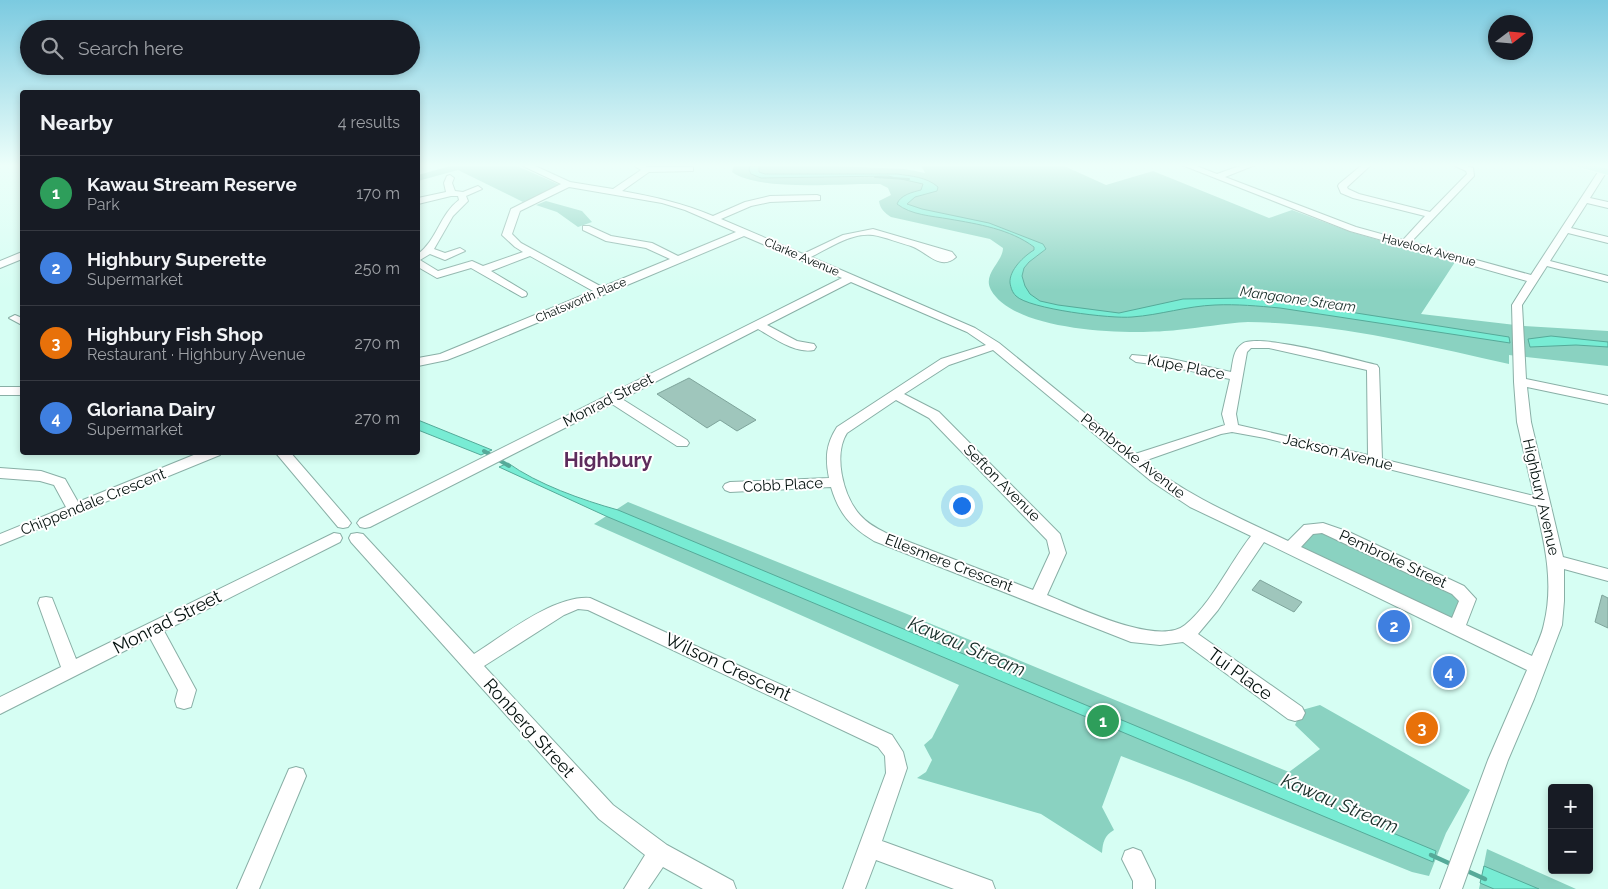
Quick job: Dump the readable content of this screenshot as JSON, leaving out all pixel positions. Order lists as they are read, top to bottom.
{
  "streets": {
    "street": [
      "Havelock Avenue",
      "Clarke Avenue",
      "Chatsworth Place",
      "Kupe Place",
      "Monrad Street",
      "Jackson Avenue",
      "Pembroke Avenue",
      "Sefton Avenue",
      "Cobb Place",
      "Highbury Avenue",
      "Chippendale Crescent",
      "Pembroke Street",
      "Ellesmere Crescent",
      "Wilson Crescent",
      "Tui Place",
      "Ronberg Street"
    ]
  },
  "crossings": [
    ["Havelock Avenue", "Highbury Avenue"],
    ["Clarke Avenue", "Chatsworth Place"],
    ["Clarke Avenue", "Monrad Street"],
    ["Clarke Avenue", "Pembroke Avenue"],
    ["Monrad Street", "Pembroke Avenue"],
    ["Monrad Street", "Ronberg Street"],
    ["Jackson Avenue", "Pembroke Avenue"],
    ["Jackson Avenue", "Highbury Avenue"],
    ["Pembroke Avenue", "Highbury Avenue"],
    ["Pembroke Avenue", "Pembroke Street"],
    ["Pembroke Avenue", "Ellesmere Crescent"],
    ["Sefton Avenue", "Ellesmere Crescent"],
    ["Cobb Place", "Ellesmere Crescent"],
    ["Ellesmere Crescent", "Tui Place"],
    ["Wilson Crescent", "Ronberg Street"]
  ],
  "districts": ["Highbury"],
  "water": ["Mangaone Stream", "Kawau Stream"],
  "north": "right",
  "page": {
    "search": "Search here",
    "heading": ["Nearby", "4 results"],
    "list": [
      {
        "mark": "1",
        "name": "Kawau Stream Reserve",
        "note": "Park",
        "value": "170 m"
      },
      {
        "mark": "2",
        "name": "Highbury Superette",
        "note": "Supermarket",
        "value": "250 m"
      },
      {
        "mark": "3",
        "name": "Highbury Fish Shop",
        "note": "Restaurant · Highbury Avenue",
        "value": "270 m"
      },
      {
        "mark": "4",
        "name": "Gloriana Dairy",
        "note": "Supermarket",
        "value": "270 m"
      }
    ],
    "pins": [
      "2",
      "4",
      "1",
      "3"
    ],
    "map_buttons": ["+", "−"]
  }
}
